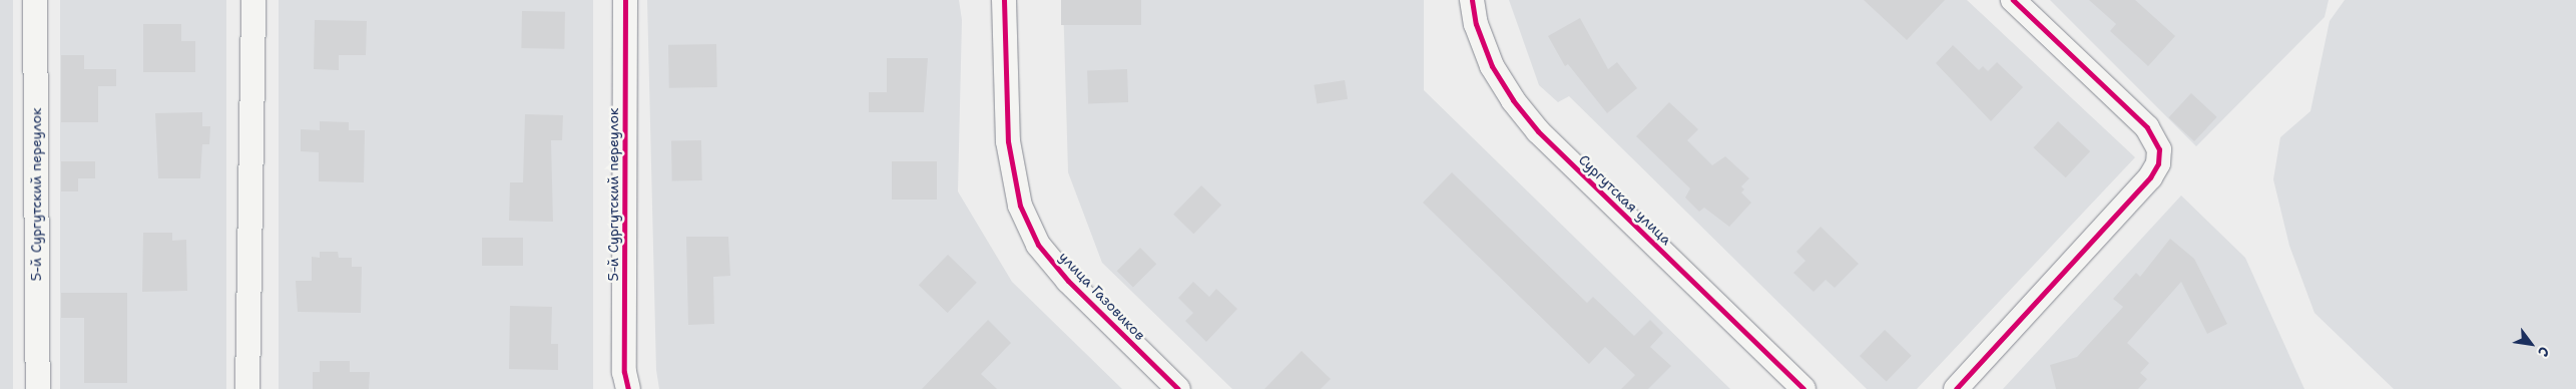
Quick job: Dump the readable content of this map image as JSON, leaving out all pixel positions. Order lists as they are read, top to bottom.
{
  "streets": {
    "street": ["5-й Сургутский переулок", "Сургутская улица", "улица Газовиков"]
  },
  "north": "bottom right"
}
